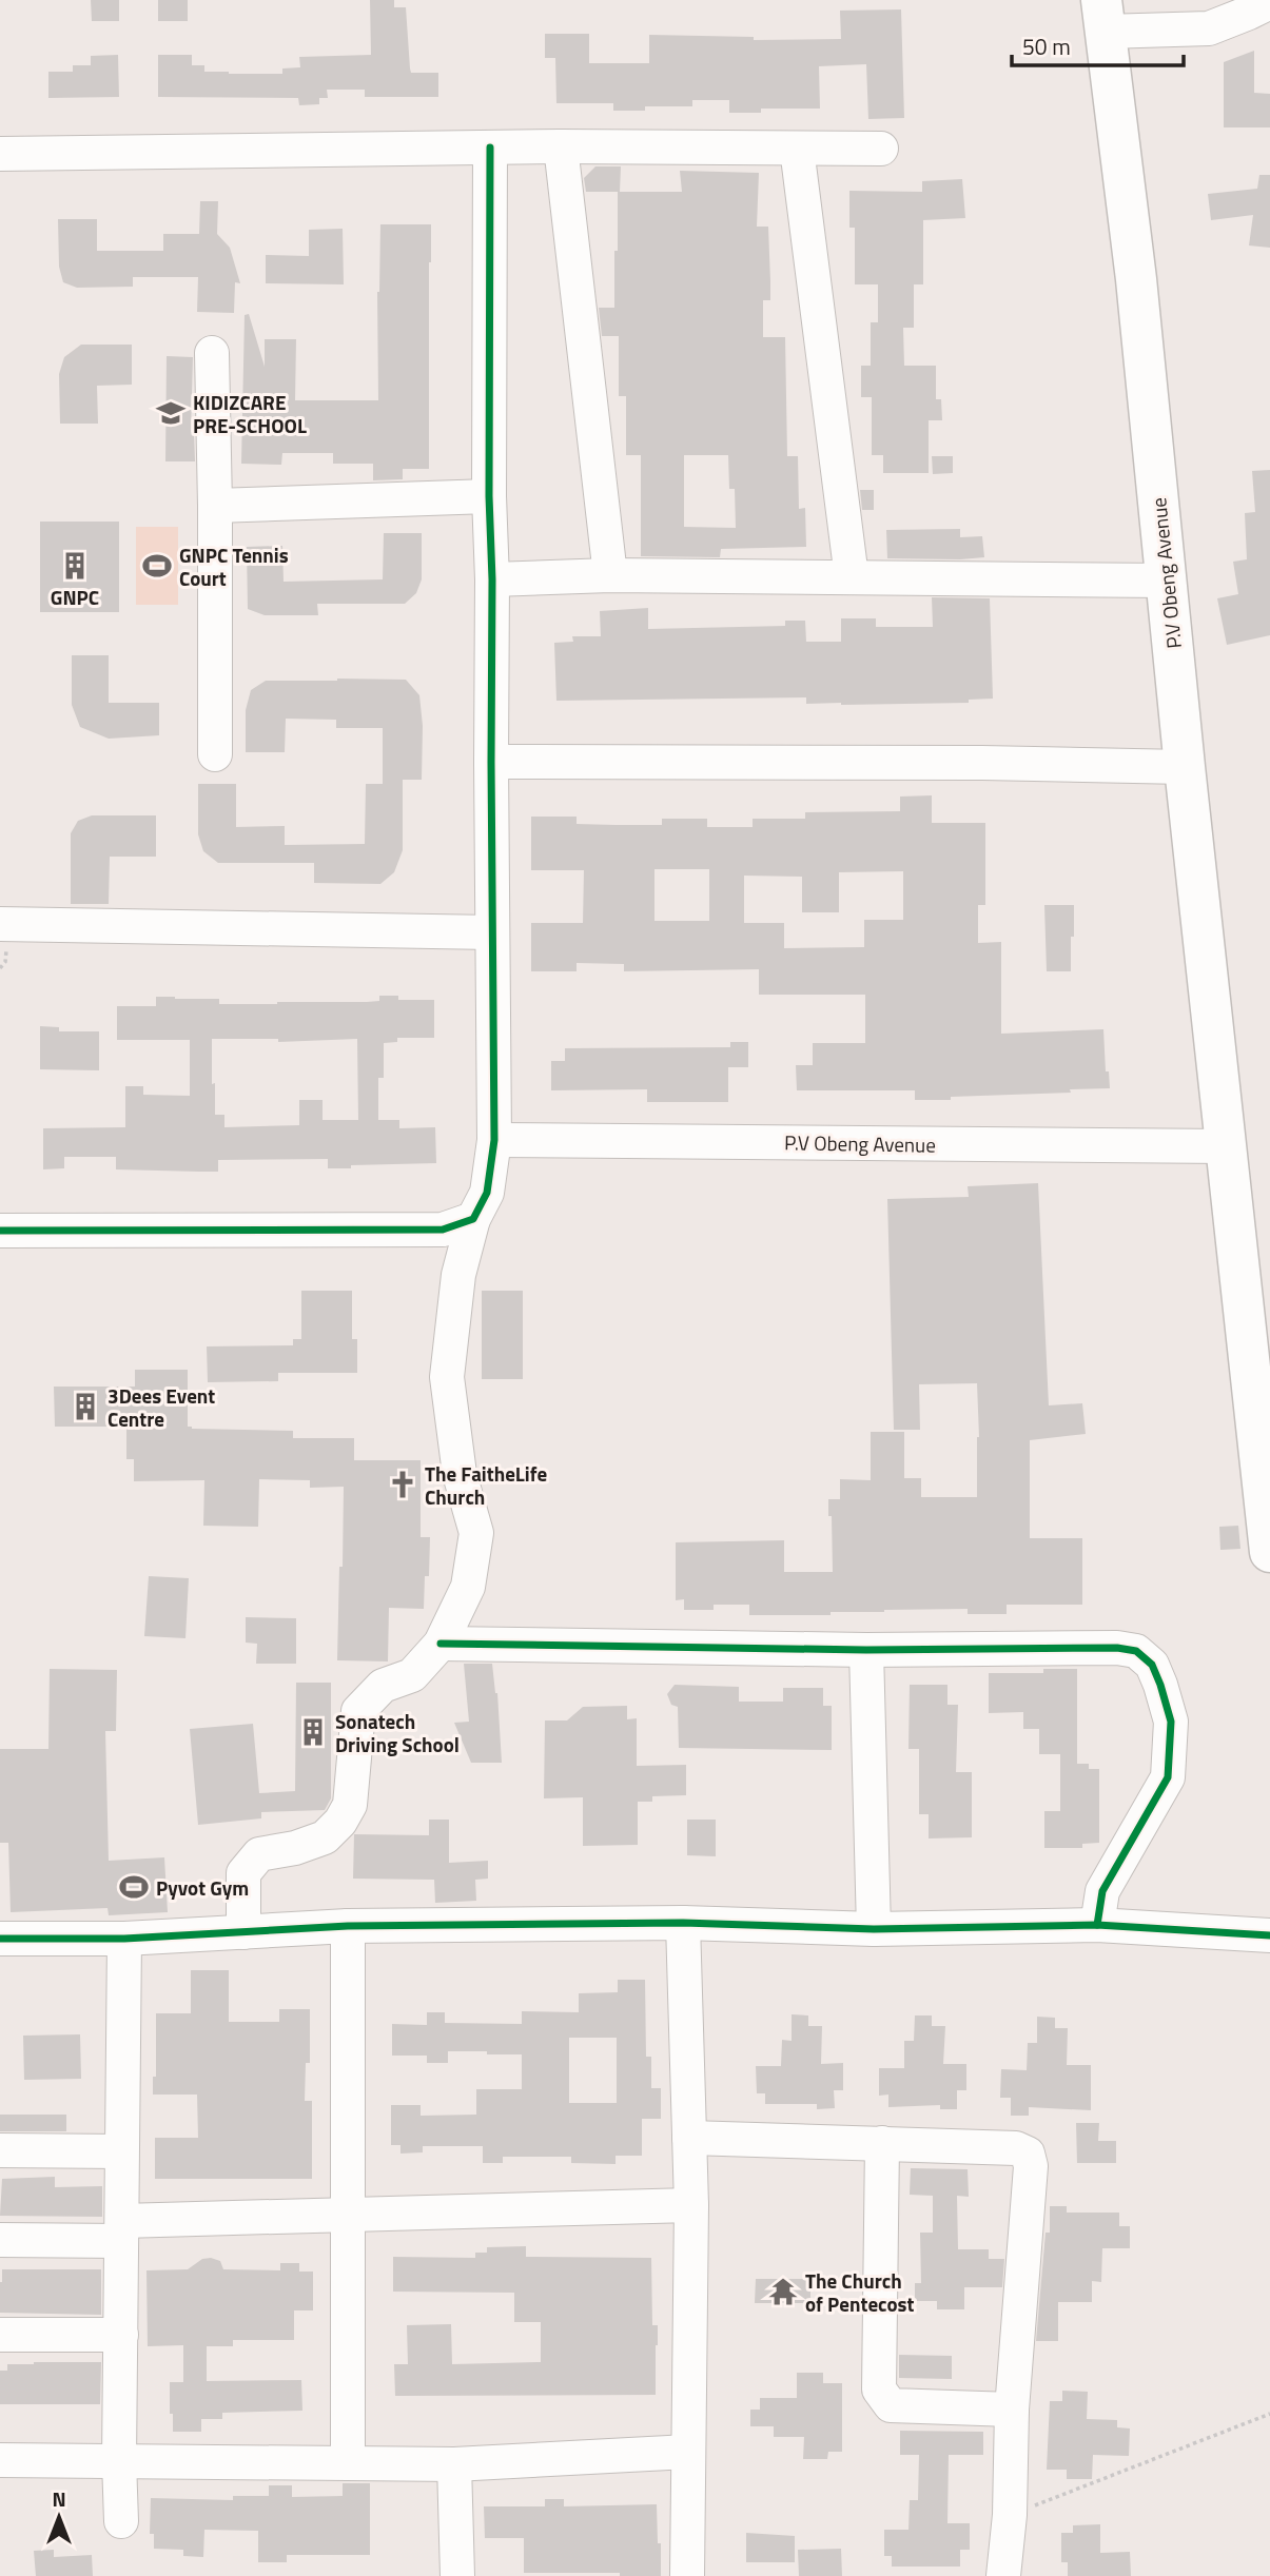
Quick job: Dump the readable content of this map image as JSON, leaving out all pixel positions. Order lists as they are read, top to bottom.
{
  "streets": {
    "main road": ["P.V Obeng Avenue"]
  },
  "places": {
    "school or university": ["KIDIZCARE PRE-SCHOOL"],
    "building": ["GNPC", "3Dees Event Centre", "Sonatech Driving School"],
    "sports": ["GNPC Tennis Court", "Pyvot Gym"],
    "church": ["The FaitheLife Church"],
    "temple": ["The Church of Pentecost"]
  },
  "scale_bar": "50 m",
  "north": "top"
}
